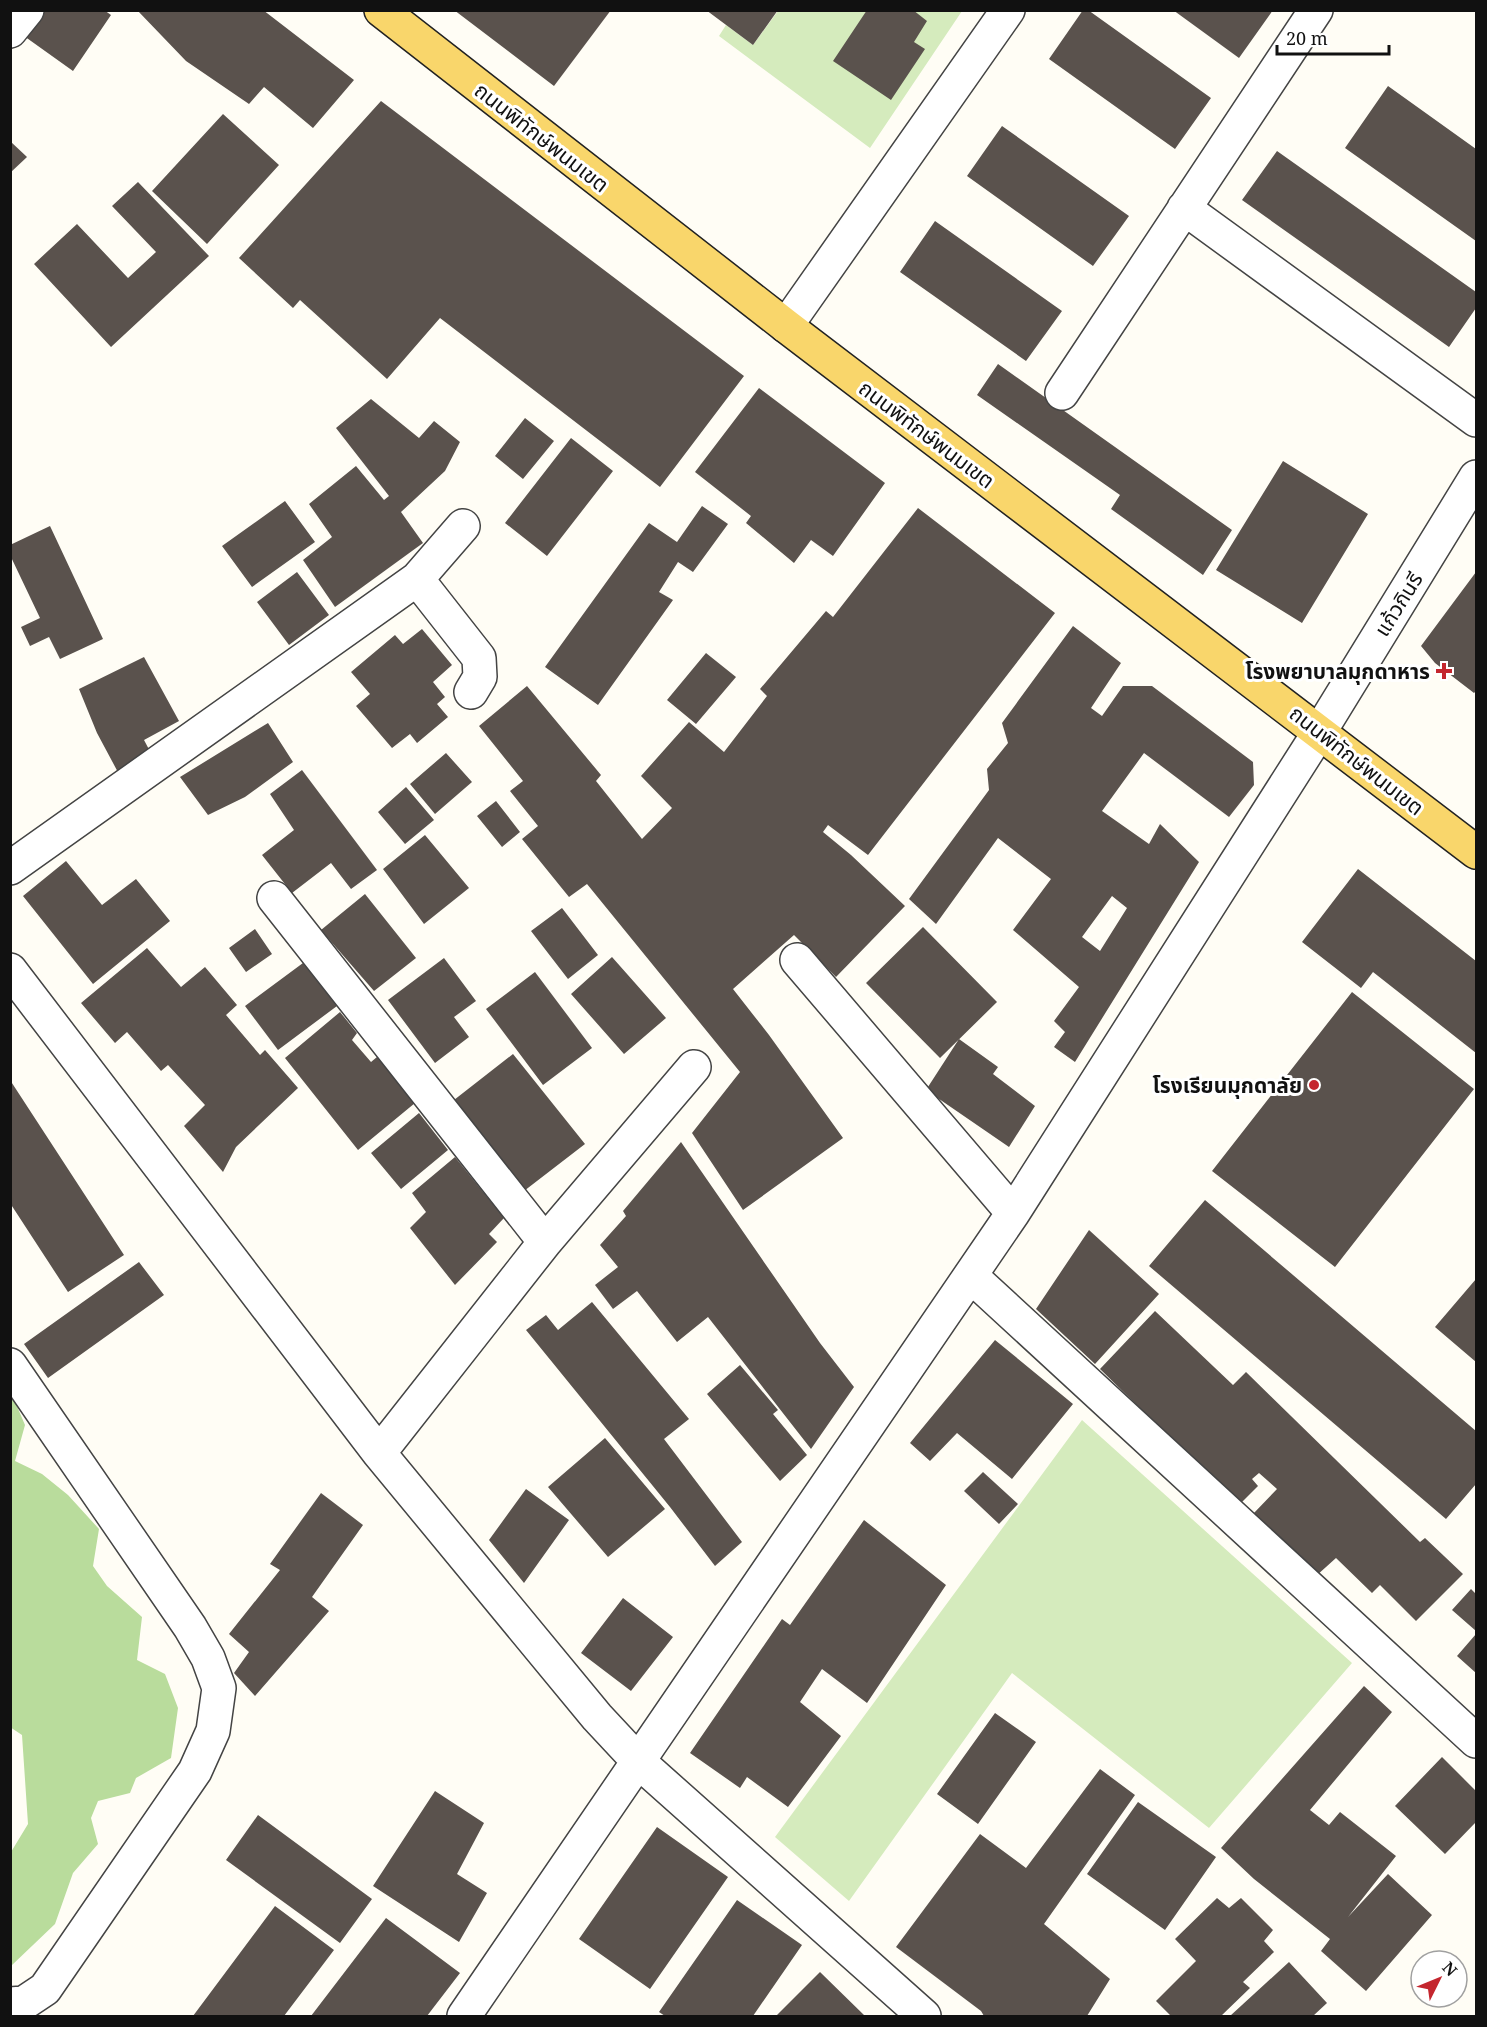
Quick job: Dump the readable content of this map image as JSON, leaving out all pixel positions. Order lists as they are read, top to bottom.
{
  "streets": {
    "main road": ["ถนนพิทักษ์พนมเขต"],
    "street": ["แก้วกินรี"]
  },
  "crossings": [
    ["ถนนพิทักษ์พนมเขต", "แก้วกินรี"]
  ],
  "places": {
    "health": ["โรงพยาบาลมุกดาหาร"],
    "other": ["โรงเรียนมุกดาลัย"]
  },
  "scale_bar": "20 m",
  "north": "top right"
}
